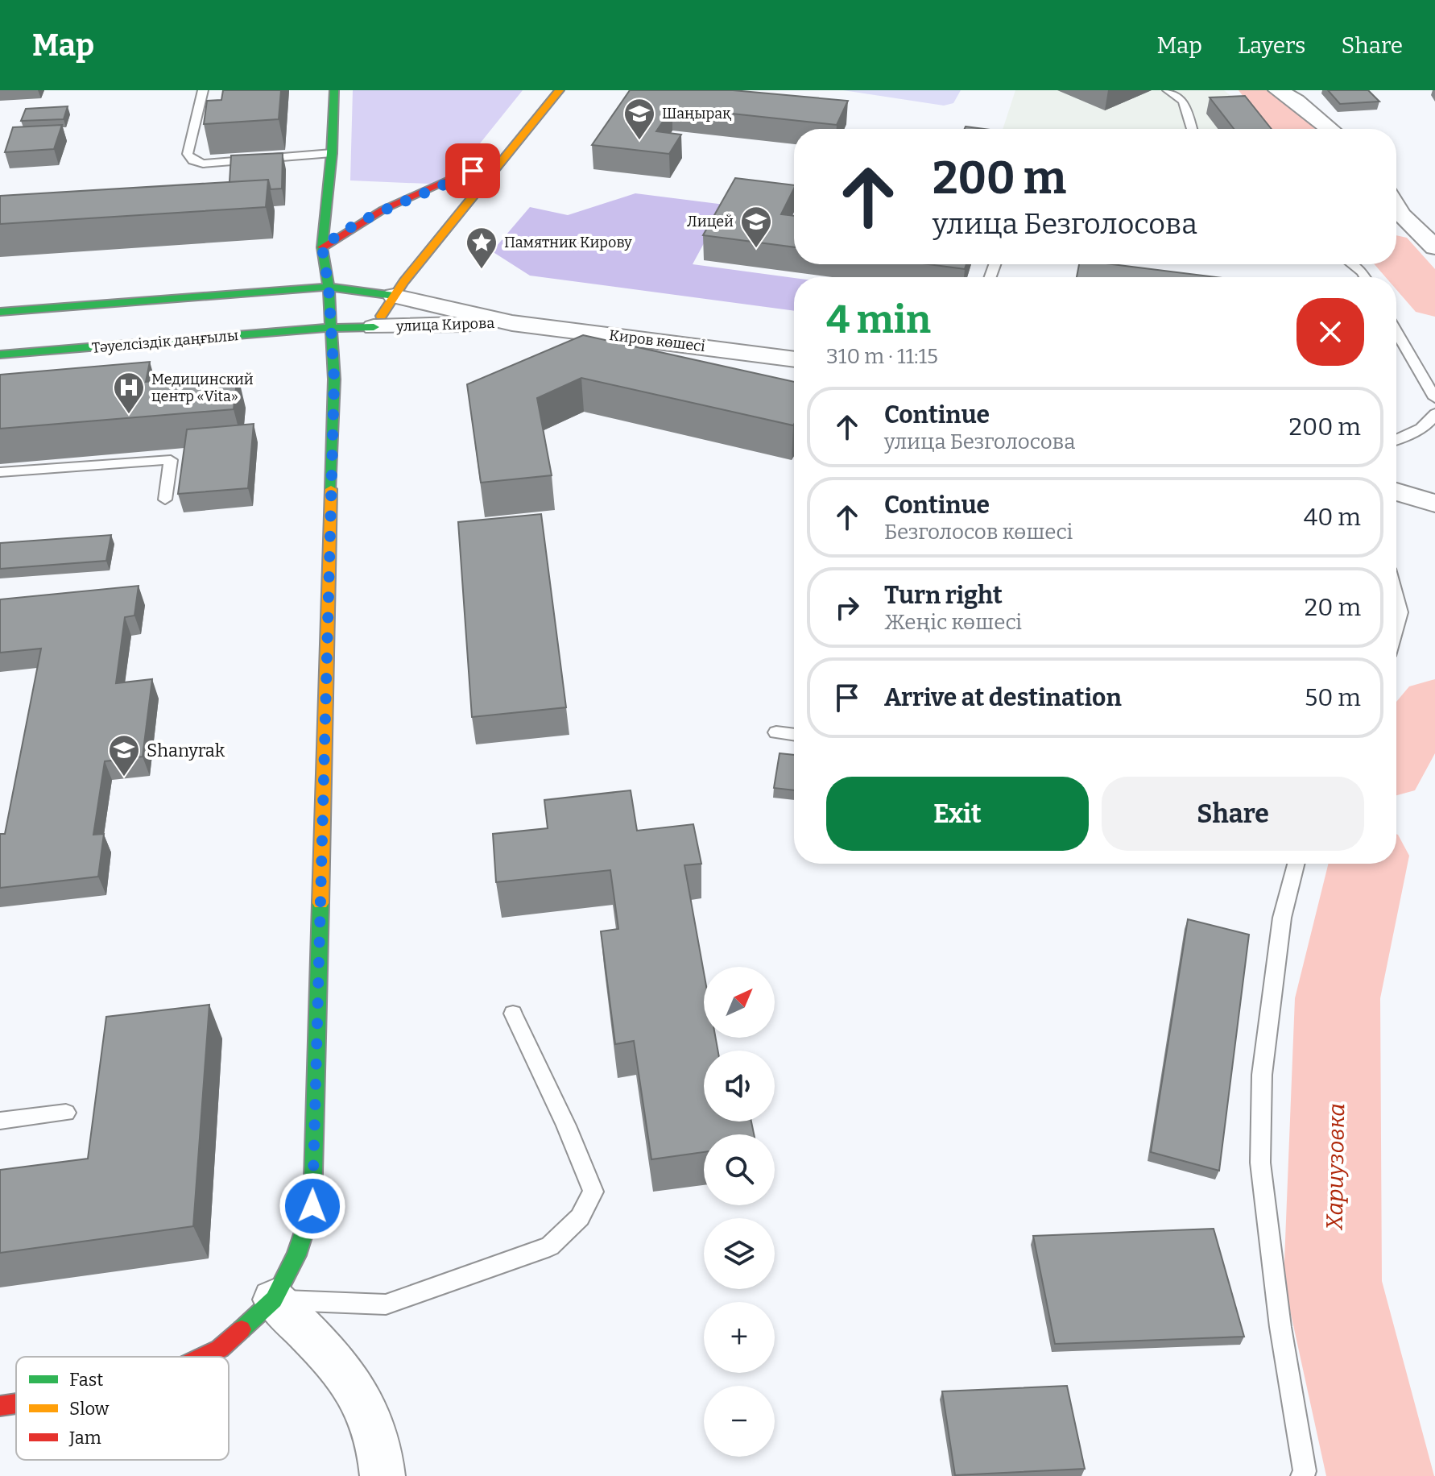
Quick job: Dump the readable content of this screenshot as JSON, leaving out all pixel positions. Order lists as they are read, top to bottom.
{
  "streets": {
    "street": ["улица Кирова", "Киров көшесі", "Тәуелсіздік даңғылы"]
  },
  "crossings": [
    ["улица Кирова", "Киров көшесі"],
    ["улица Кирова", "Тәуелсіздік даңғылы"]
  ],
  "water": ["Хариузовка"],
  "places": {
    "school or university": ["Шаңырақ", "Лицей", "Shanyrak"],
    "place": ["Памятник Кирову"],
    "hospital": ["Медицинский центр «Vita»"]
  },
  "legend": ["Fast", "Slow", "Jam"],
  "north": "top right",
  "page": {
    "header": "Map",
    "nav": ["Map", "Layers", "Share"],
    "turn": ["200 m", "улица Безголосова"],
    "heading": ["4 min", "310 m · 11:15"],
    "list": [
      {
        "name": "Continue",
        "note": "улица Безголосова",
        "value": "200 m"
      },
      {
        "name": "Continue",
        "note": "Безголосов көшесі",
        "value": "40 m"
      },
      {
        "name": "Turn right",
        "note": "Жеңіс көшесі",
        "value": "20 m"
      },
      {
        "name": "Arrive at destination",
        "value": "50 m"
      }
    ],
    "buttons": ["Exit", "Share"],
    "map_buttons": ["+", "−"]
  }
}
